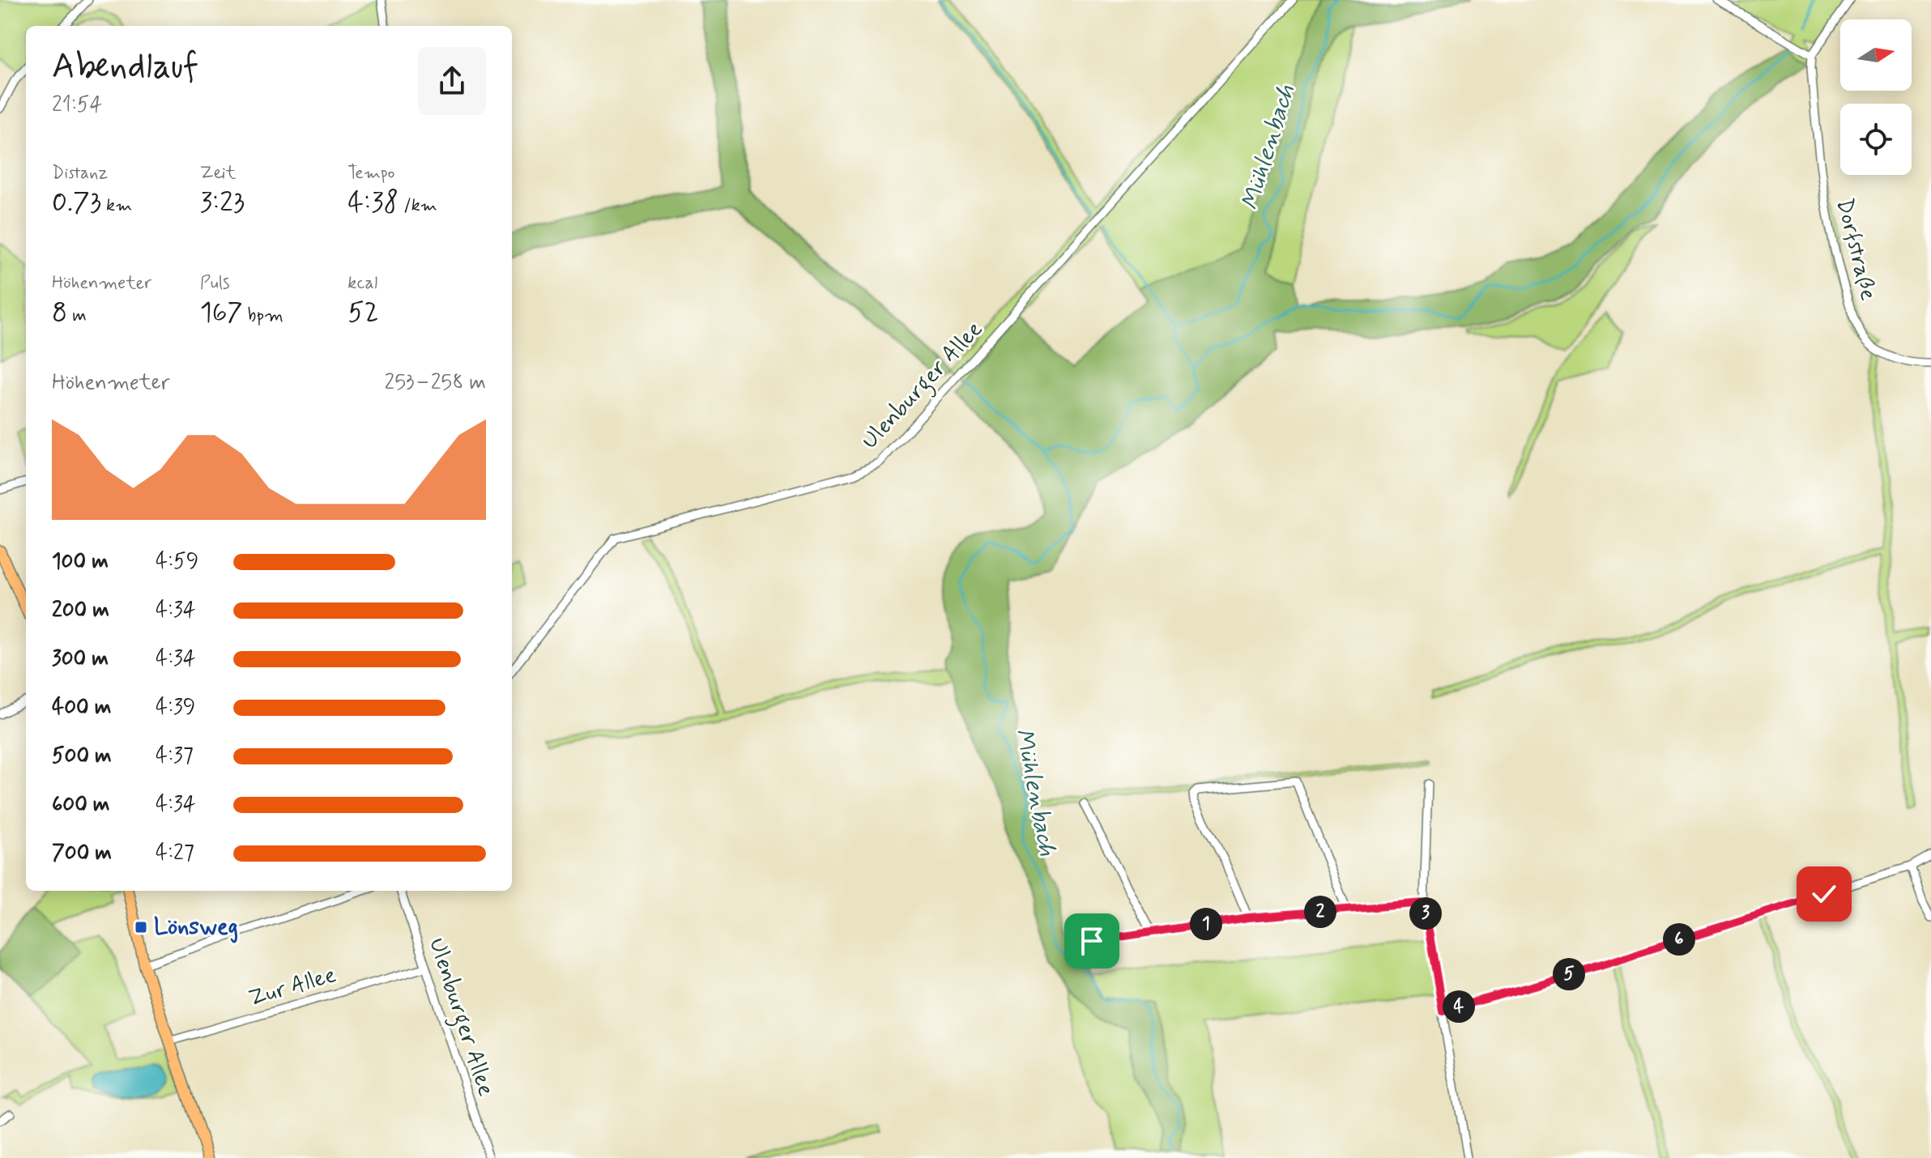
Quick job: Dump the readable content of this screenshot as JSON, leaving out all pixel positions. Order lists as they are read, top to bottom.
{
  "streets": {
    "street": ["Dorfstraße", "Ulenburger Allee", "Zur Allee"]
  },
  "crossings": [
    ["Ulenburger Allee", "Zur Allee"]
  ],
  "water": ["Mühlenbach"],
  "places": {
    "transit": ["Lönsweg"]
  },
  "north": "right",
  "page": {
    "heading": ["Abendlauf", "21:54"],
    "stats": [
      ["Distanz", "0.73 km"],
      ["Zeit", "3:23"],
      ["Tempo", "4:38 /km"],
      ["Höhenmeter", "8 m"],
      ["Puls", "167 bpm"],
      ["kcal", "52"]
    ],
    "chart": ["Höhenmeter", "253–258 m"],
    "list": [
      {
        "name": "100 m",
        "note": "4:59"
      },
      {
        "name": "200 m",
        "note": "4:34"
      },
      {
        "name": "300 m",
        "note": "4:34"
      },
      {
        "name": "400 m",
        "note": "4:39"
      },
      {
        "name": "500 m",
        "note": "4:37"
      },
      {
        "name": "600 m",
        "note": "4:34"
      },
      {
        "name": "700 m",
        "note": "4:27"
      }
    ],
    "pins": [
      "2",
      "3",
      "1",
      "6",
      "5",
      "4"
    ]
  }
}
